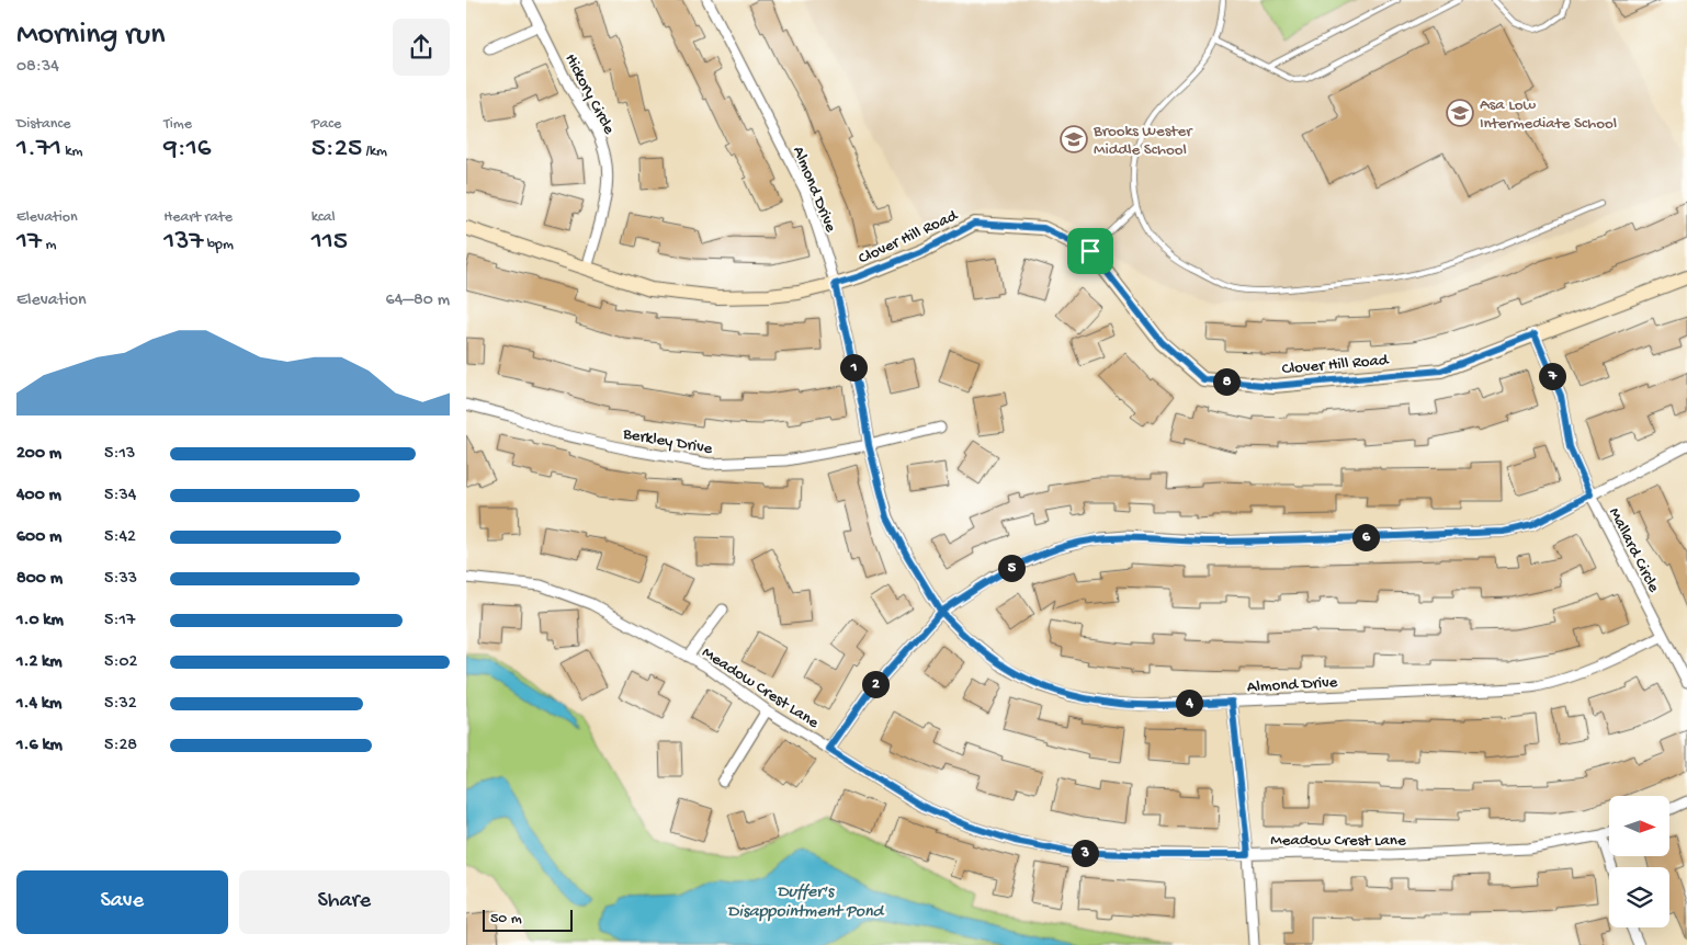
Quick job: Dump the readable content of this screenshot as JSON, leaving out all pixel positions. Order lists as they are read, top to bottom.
{
  "streets": {
    "street": [
      "Hickory Circle",
      "Almond Drive",
      "Clover Hill Road",
      "Berkley Drive",
      "Mallard Circle",
      "Meadow Crest Lane"
    ]
  },
  "crossings": [
    ["Hickory Circle", "Clover Hill Road"],
    ["Almond Drive", "Clover Hill Road"],
    ["Almond Drive", "Berkley Drive"],
    ["Almond Drive", "Mallard Circle"],
    ["Clover Hill Road", "Mallard Circle"]
  ],
  "water": ["Duffer's Disappointment Pond"],
  "places": {
    "school or university": ["Asa Low Intermediate School", "Brooks Wester Middle School"]
  },
  "scale_bar": "50 m",
  "north": "right",
  "page": {
    "heading": ["Morning run", "08:34"],
    "stats": [
      ["Distance", "1.71 km"],
      ["Time", "9:16"],
      ["Pace", "5:25 /km"],
      ["Elevation", "17 m"],
      ["Heart rate", "137 bpm"],
      ["kcal", "115"]
    ],
    "chart": ["Elevation", "64–80 m"],
    "pins": [
      "1",
      "7",
      "8",
      "6",
      "5",
      "2",
      "4",
      "3"
    ],
    "list": [
      {
        "name": "200 m",
        "note": "5:13"
      },
      {
        "name": "400 m",
        "note": "5:34"
      },
      {
        "name": "600 m",
        "note": "5:42"
      },
      {
        "name": "800 m",
        "note": "5:33"
      },
      {
        "name": "1.0 km",
        "note": "5:17"
      },
      {
        "name": "1.2 km",
        "note": "5:02"
      },
      {
        "name": "1.4 km",
        "note": "5:32"
      },
      {
        "name": "1.6 km",
        "note": "5:28"
      }
    ],
    "buttons": ["Save", "Share"],
    "scale": "50 m"
  }
}
